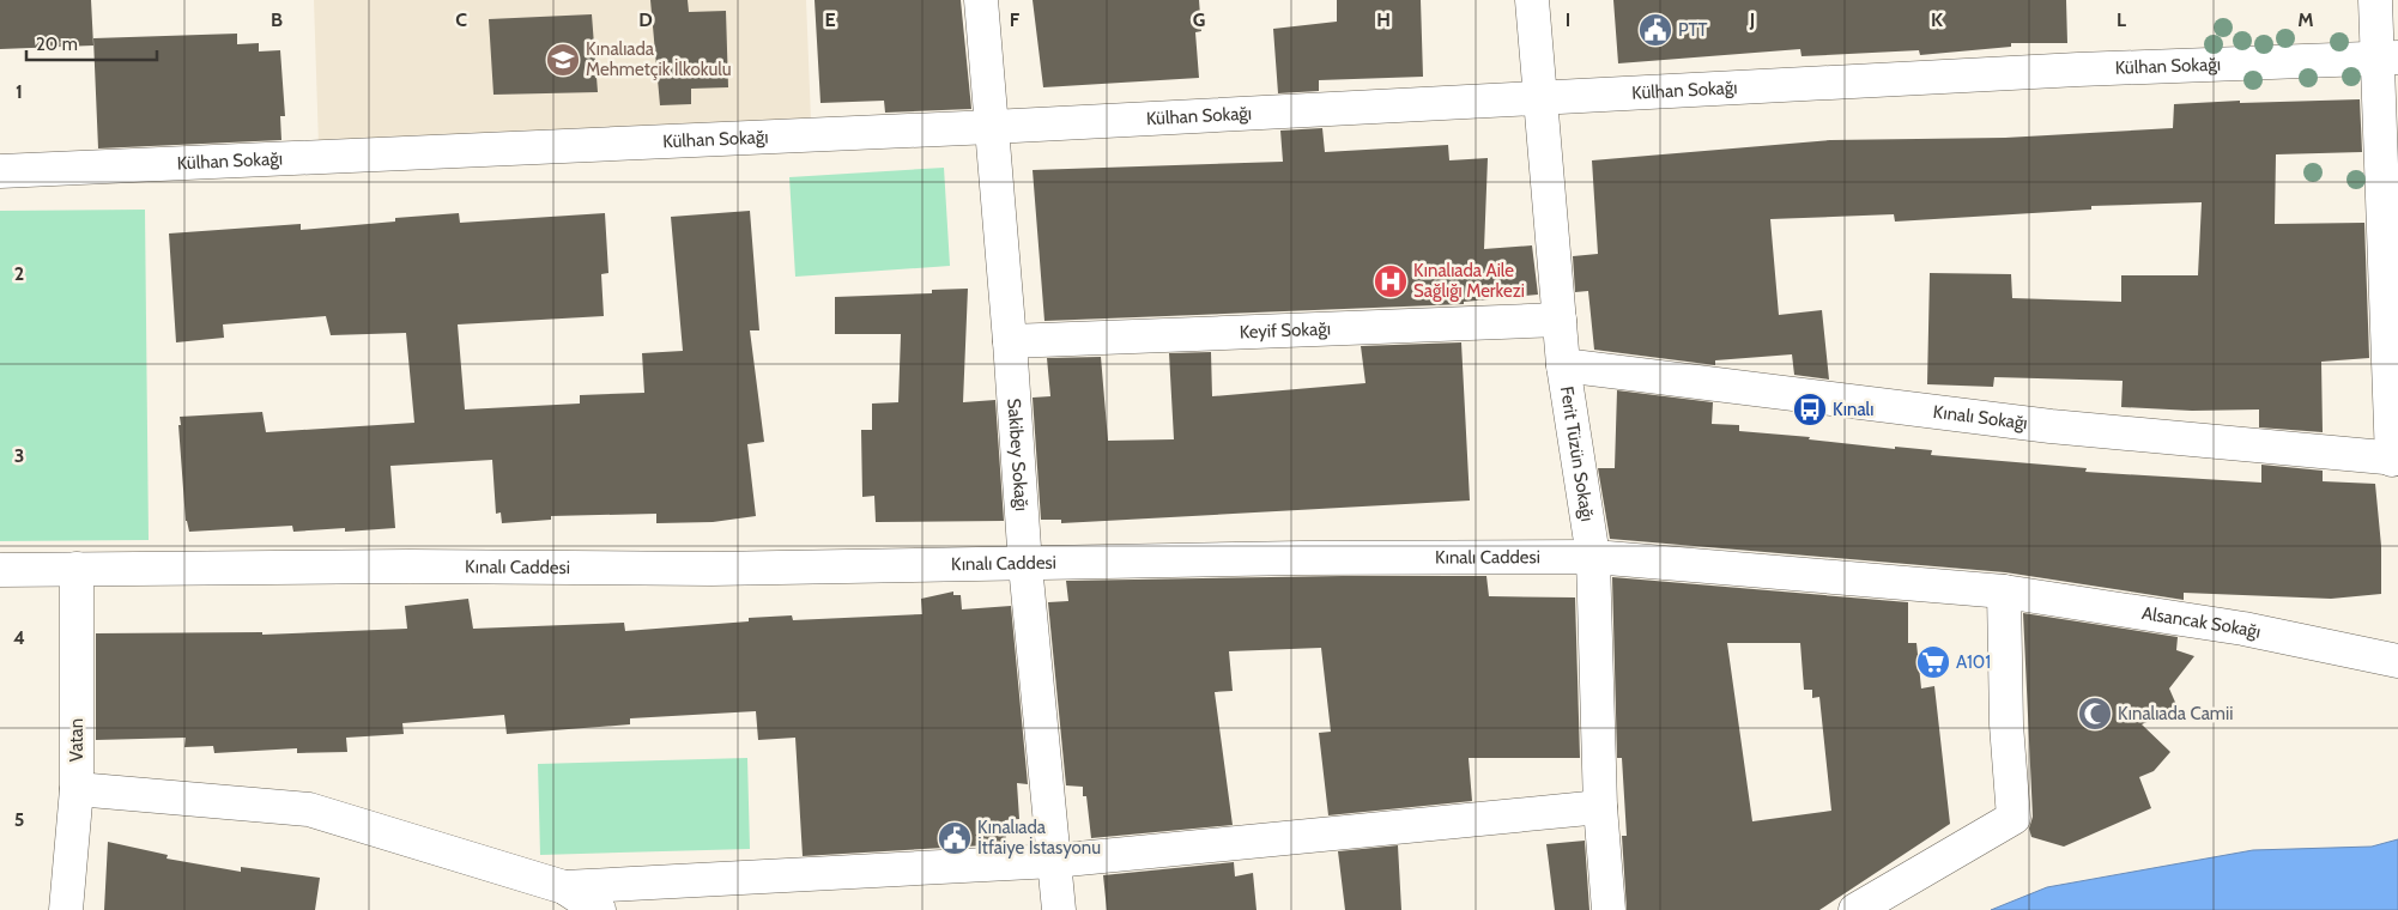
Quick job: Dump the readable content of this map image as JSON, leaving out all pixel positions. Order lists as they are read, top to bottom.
{
  "streets": {
    "street": [
      "Külhan Sokağı",
      "Keyif Sokağı",
      "Kınalı Sokağı",
      "Sakibey Sokağı",
      "Ferit Tüzün Sokağı",
      "Kınalı Caddesi",
      "Alsancak Sokağı",
      "Vatan"
    ]
  },
  "crossings": [
    ["Külhan Sokağı", "Sakibey Sokağı"],
    ["Külhan Sokağı", "Ferit Tüzün Sokağı"],
    ["Keyif Sokağı", "Sakibey Sokağı"],
    ["Keyif Sokağı", "Ferit Tüzün Sokağı"],
    ["Kınalı Sokağı", "Ferit Tüzün Sokağı"],
    ["Sakibey Sokağı", "Kınalı Caddesi"],
    ["Ferit Tüzün Sokağı", "Kınalı Caddesi"],
    ["Kınalı Caddesi", "Alsancak Sokağı"],
    ["Kınalı Caddesi", "Vatan"]
  ],
  "places": {
    "public building": ["PTT", "Kınalıada İtfaiye İstasyonu"],
    "school or university": ["Kınalıada Mehmetçik İlkokulu"],
    "hospital": ["Kınalıada Aile Sağlığı Merkezi"],
    "bus stop": ["Kınalı"],
    "supermarket": ["A101"],
    "mosque": ["Kınalıada Camii"]
  },
  "scale_bar": "20 m",
  "grid": {
    "columns": [
      "B",
      "C",
      "D",
      "E",
      "F",
      "G",
      "H",
      "I",
      "J",
      "K",
      "L",
      "M"
    ],
    "rows": [
      "1",
      "2",
      "3",
      "4",
      "5"
    ]
  }
}
